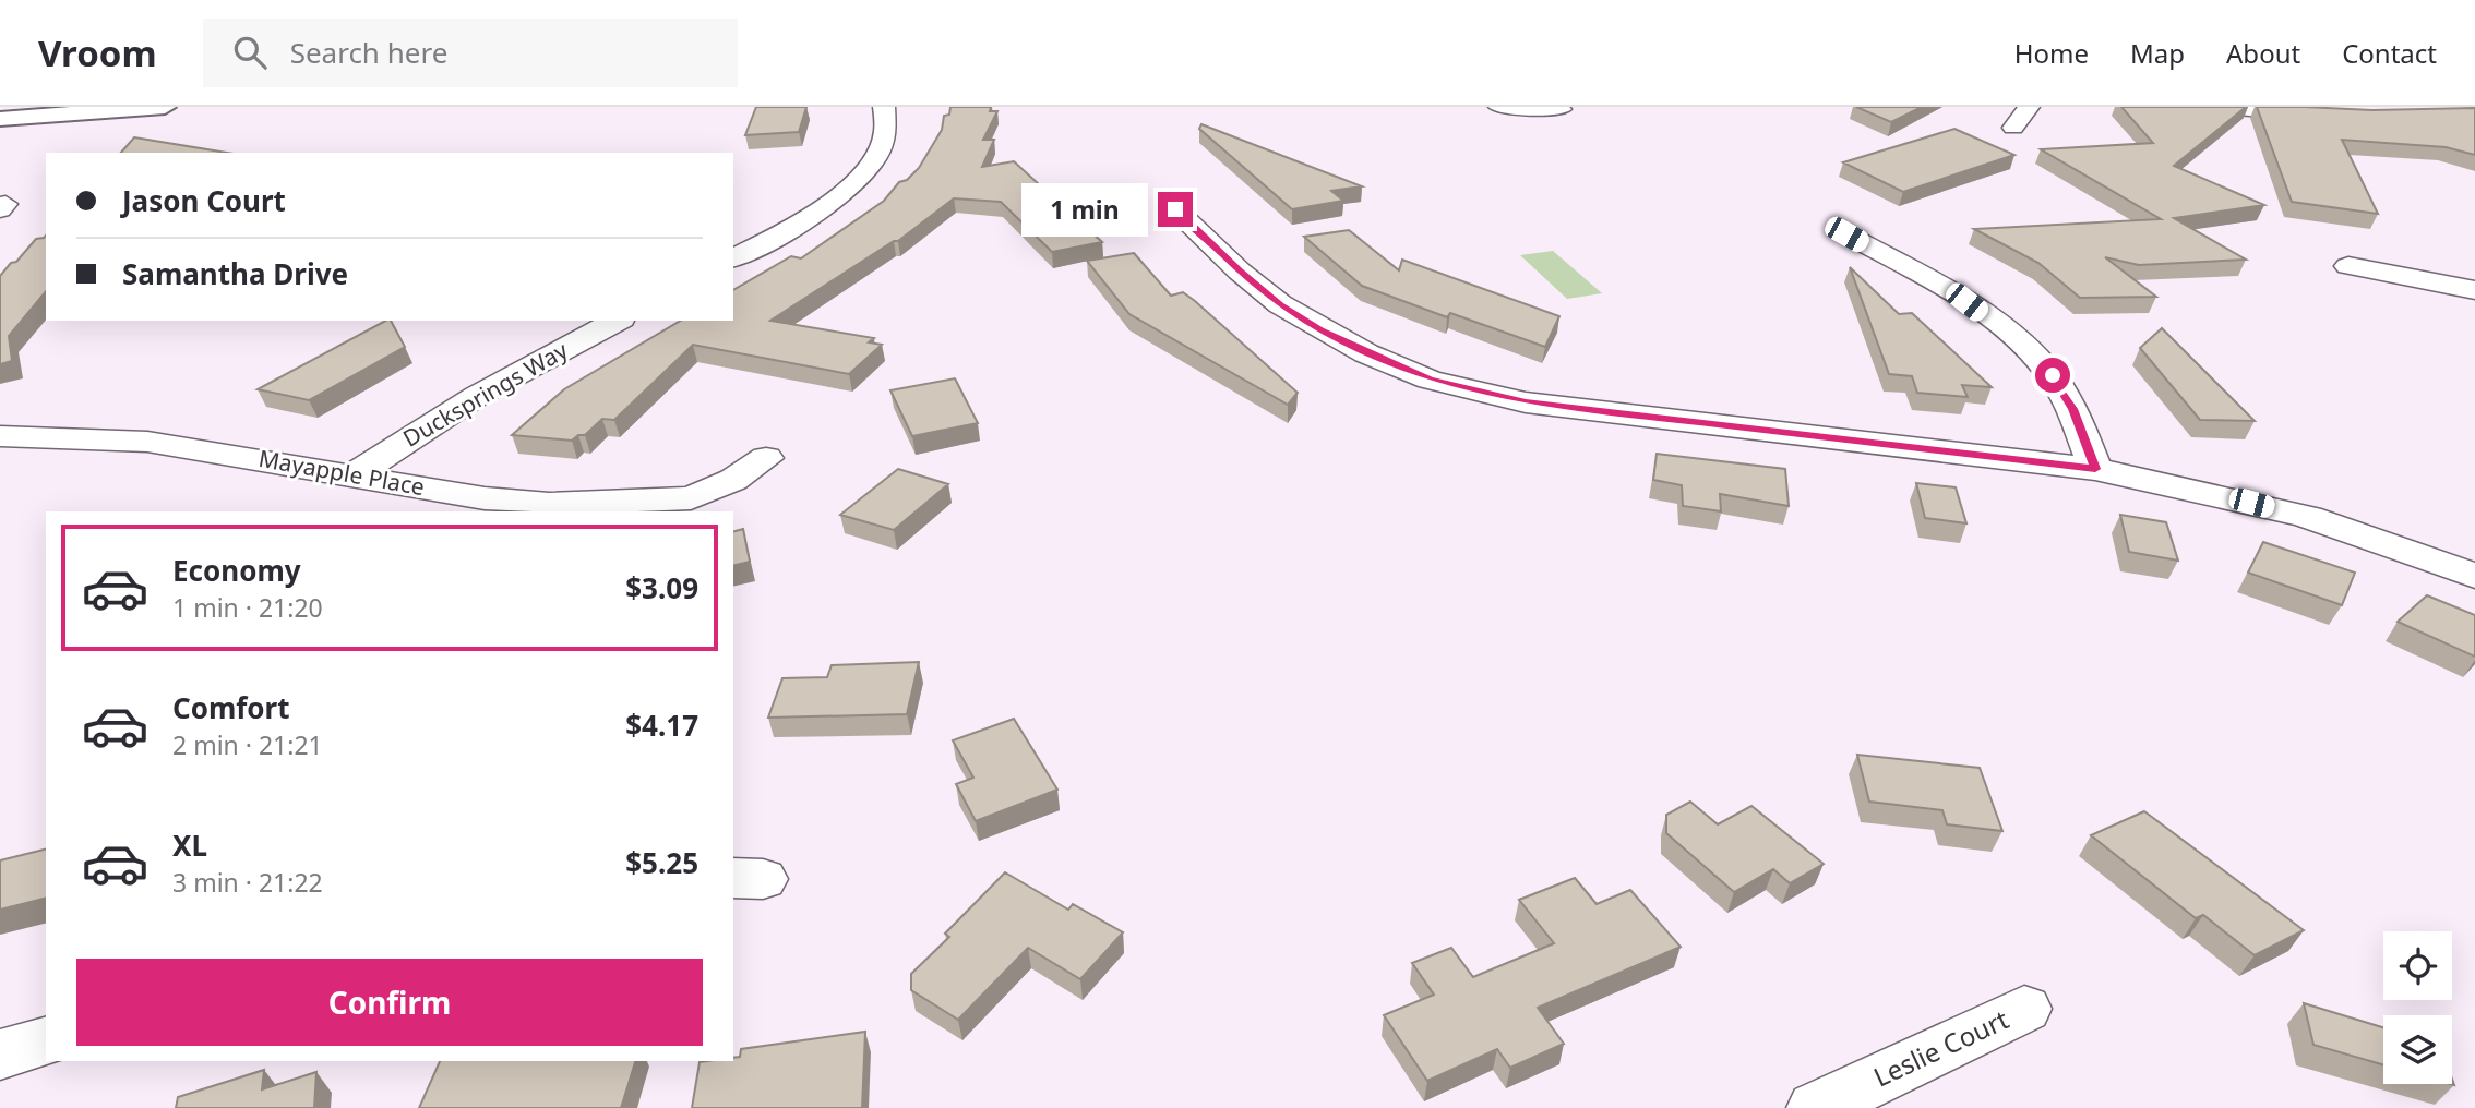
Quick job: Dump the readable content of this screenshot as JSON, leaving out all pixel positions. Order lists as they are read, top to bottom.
{
  "streets": {
    "street": ["Ducksprings Way", "Mayapple Place", "Leslie Court"]
  },
  "crossings": [
    ["Ducksprings Way", "Mayapple Place"]
  ],
  "page": {
    "header": "Vroom",
    "search": "Search here",
    "nav": [
      "Home",
      "Map",
      "About",
      "Contact"
    ],
    "banner": ["Jason Court", "Samantha Drive"],
    "bubble": "1 min",
    "list": [
      {
        "name": "Economy",
        "note": "1 min · 21:20",
        "value": "$3.09"
      },
      {
        "name": "Comfort",
        "note": "2 min · 21:21",
        "value": "$4.17"
      },
      {
        "name": "XL",
        "note": "3 min · 21:22",
        "value": "$5.25"
      }
    ],
    "buttons": "Confirm"
  }
}
